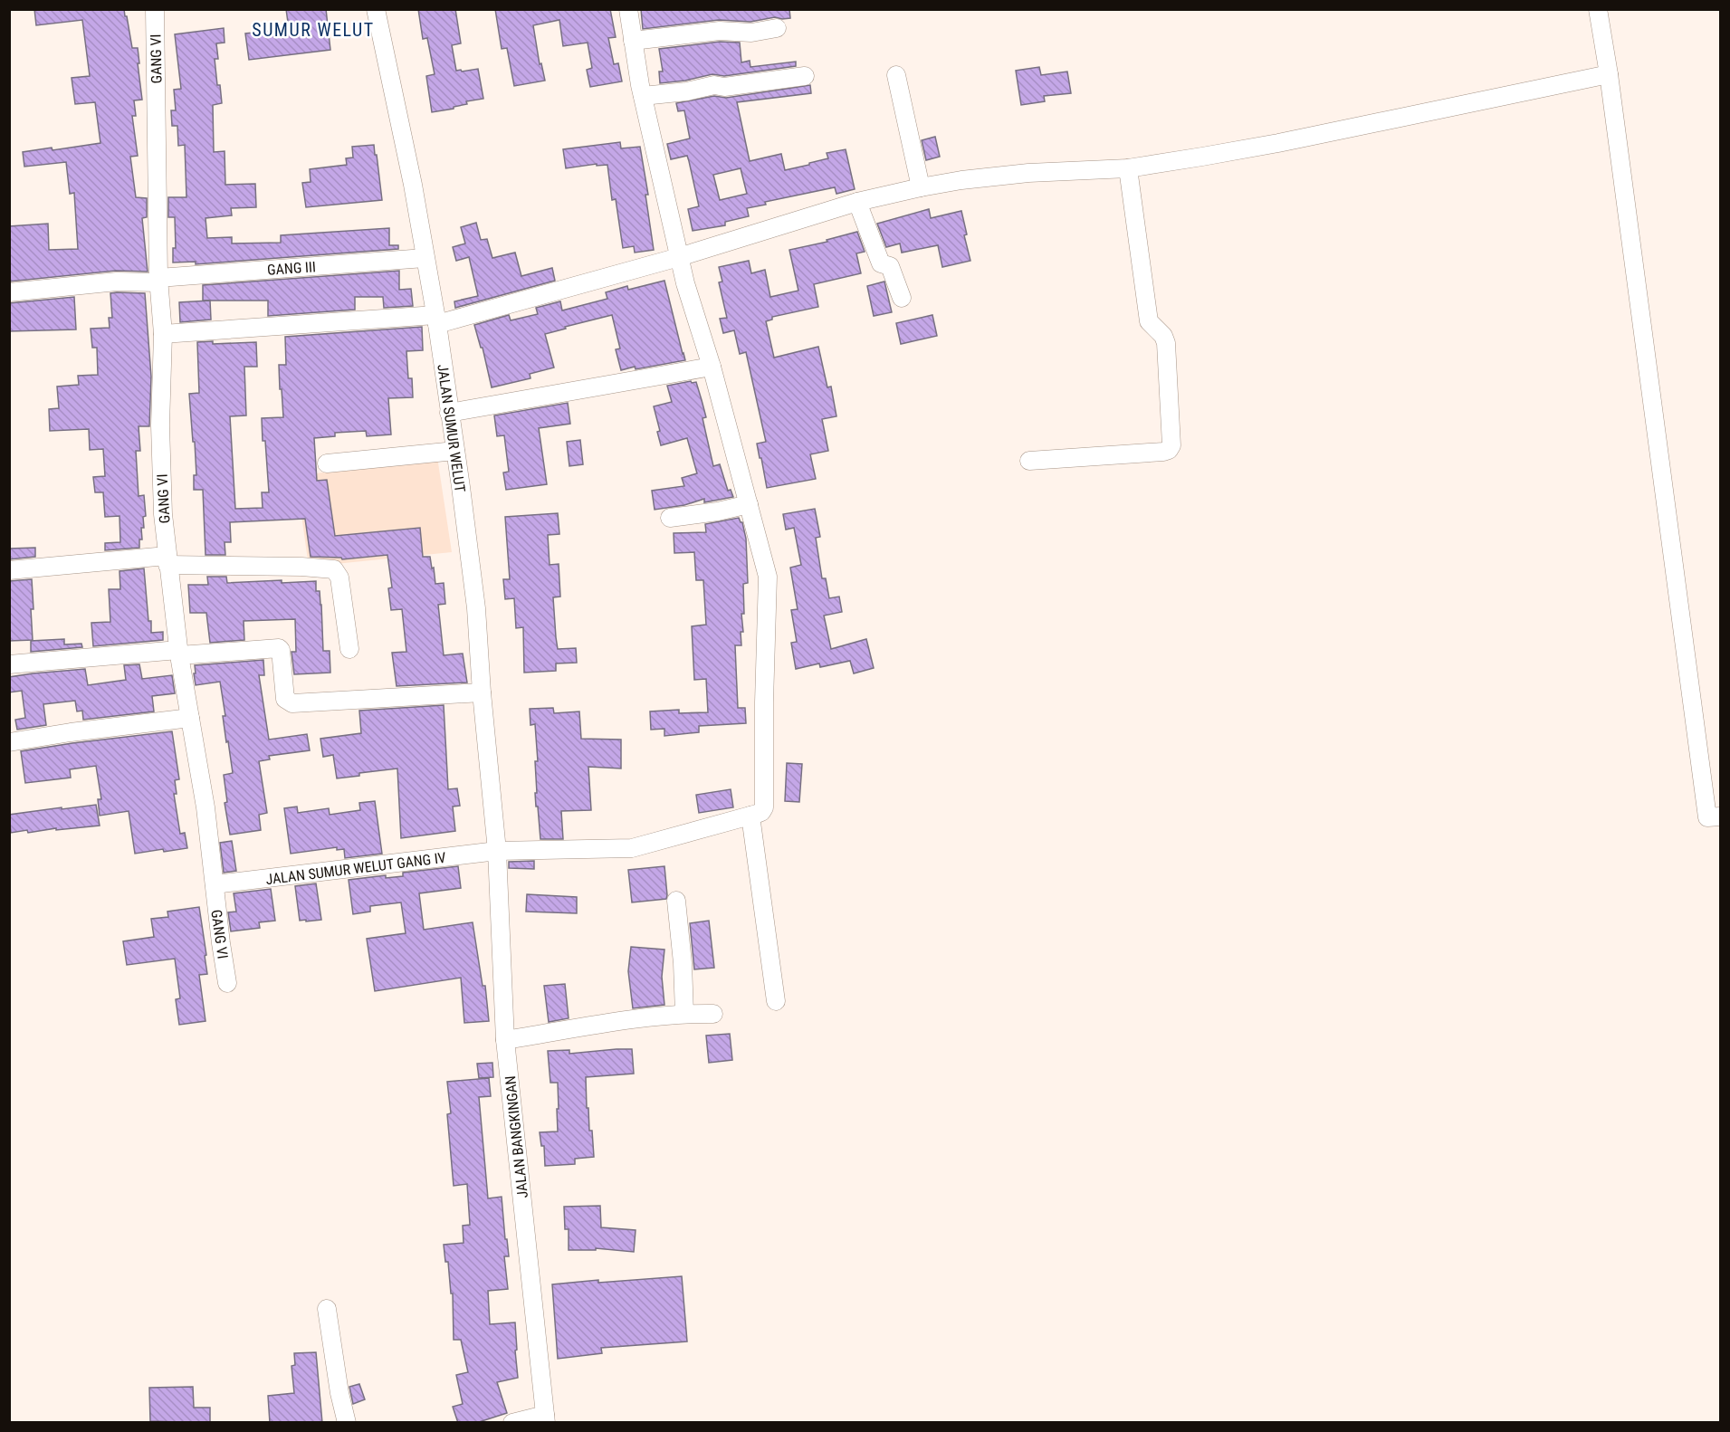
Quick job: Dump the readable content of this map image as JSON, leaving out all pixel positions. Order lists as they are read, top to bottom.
{
  "streets": {
    "street": [
      "GANG VI",
      "GANG III",
      "JALAN SUMUR WELUT",
      "JALAN SUMUR WELUT GANG IV",
      "JALAN BANGKINGAN"
    ]
  },
  "crossings": [
    ["GANG VI", "GANG III"],
    ["GANG VI", "JALAN SUMUR WELUT GANG IV"],
    ["GANG III", "JALAN SUMUR WELUT"],
    ["JALAN SUMUR WELUT", "JALAN SUMUR WELUT GANG IV"],
    ["JALAN SUMUR WELUT", "JALAN BANGKINGAN"],
    ["JALAN SUMUR WELUT GANG IV", "JALAN BANGKINGAN"]
  ],
  "districts": ["SUMUR WELUT"]
}
